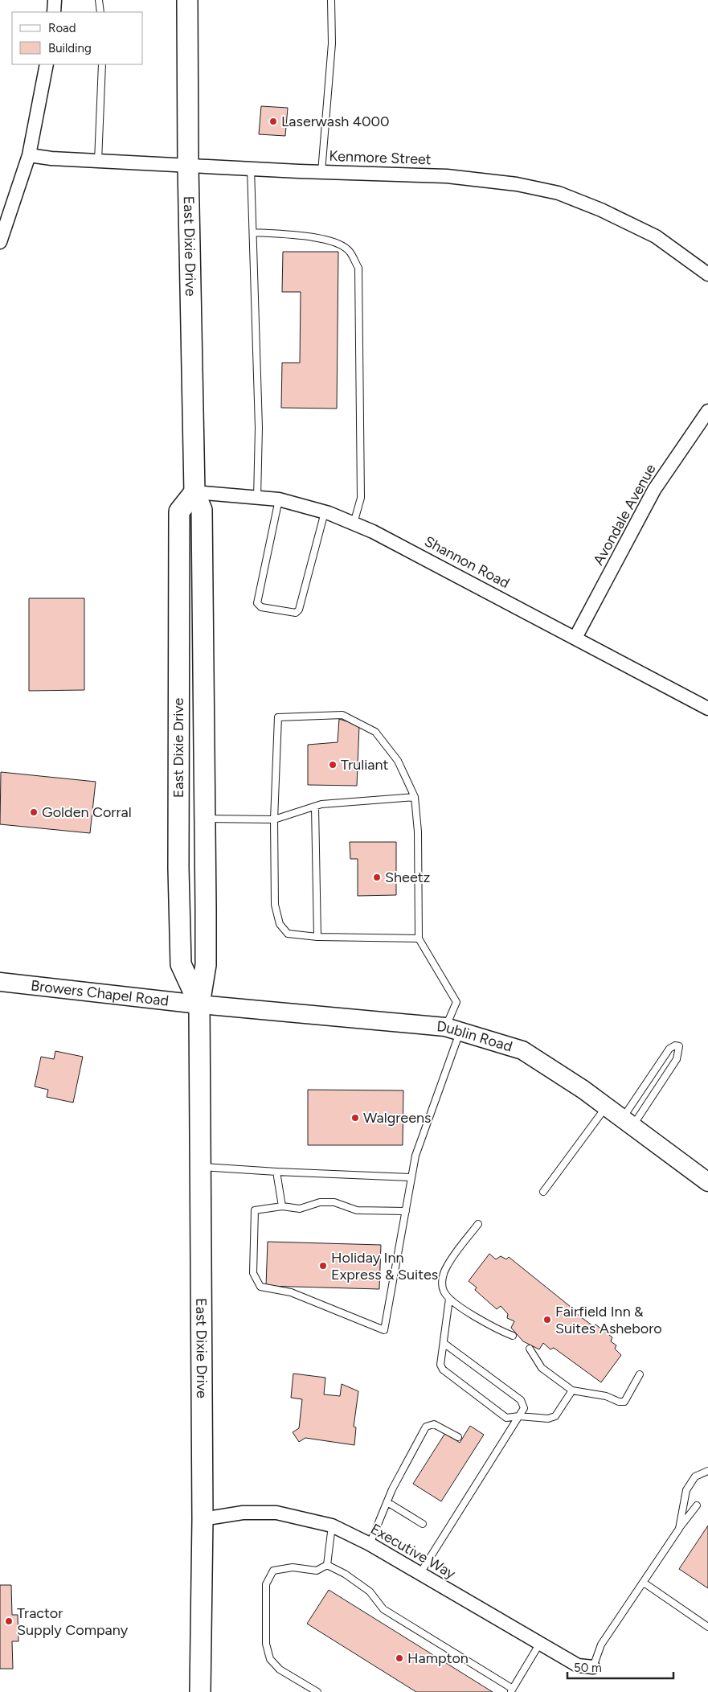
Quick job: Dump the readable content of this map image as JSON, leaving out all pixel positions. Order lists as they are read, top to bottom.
{
  "streets": {
    "main road": ["East Dixie Drive"],
    "street": [
      "Kenmore Street",
      "Avondale Avenue",
      "Shannon Road",
      "Browers Chapel Road",
      "Dublin Road",
      "Executive Way"
    ]
  },
  "crossings": [
    ["Kenmore Street", "East Dixie Drive"],
    ["East Dixie Drive", "Shannon Road"],
    ["East Dixie Drive", "Browers Chapel Road"],
    ["East Dixie Drive", "Dublin Road"],
    ["East Dixie Drive", "Executive Way"],
    ["Avondale Avenue", "Shannon Road"],
    ["Browers Chapel Road", "Dublin Road"]
  ],
  "places": [
    "Laserwash 4000",
    "Truliant",
    "Golden Corral",
    "Sheetz",
    "Walgreens",
    "Holiday Inn Express & Suites",
    "Fairfield Inn & Suites Asheboro",
    "Tractor Supply Company",
    "Hampton"
  ],
  "legend": ["Road", "Building"],
  "scale_bar": "50 m"
}
